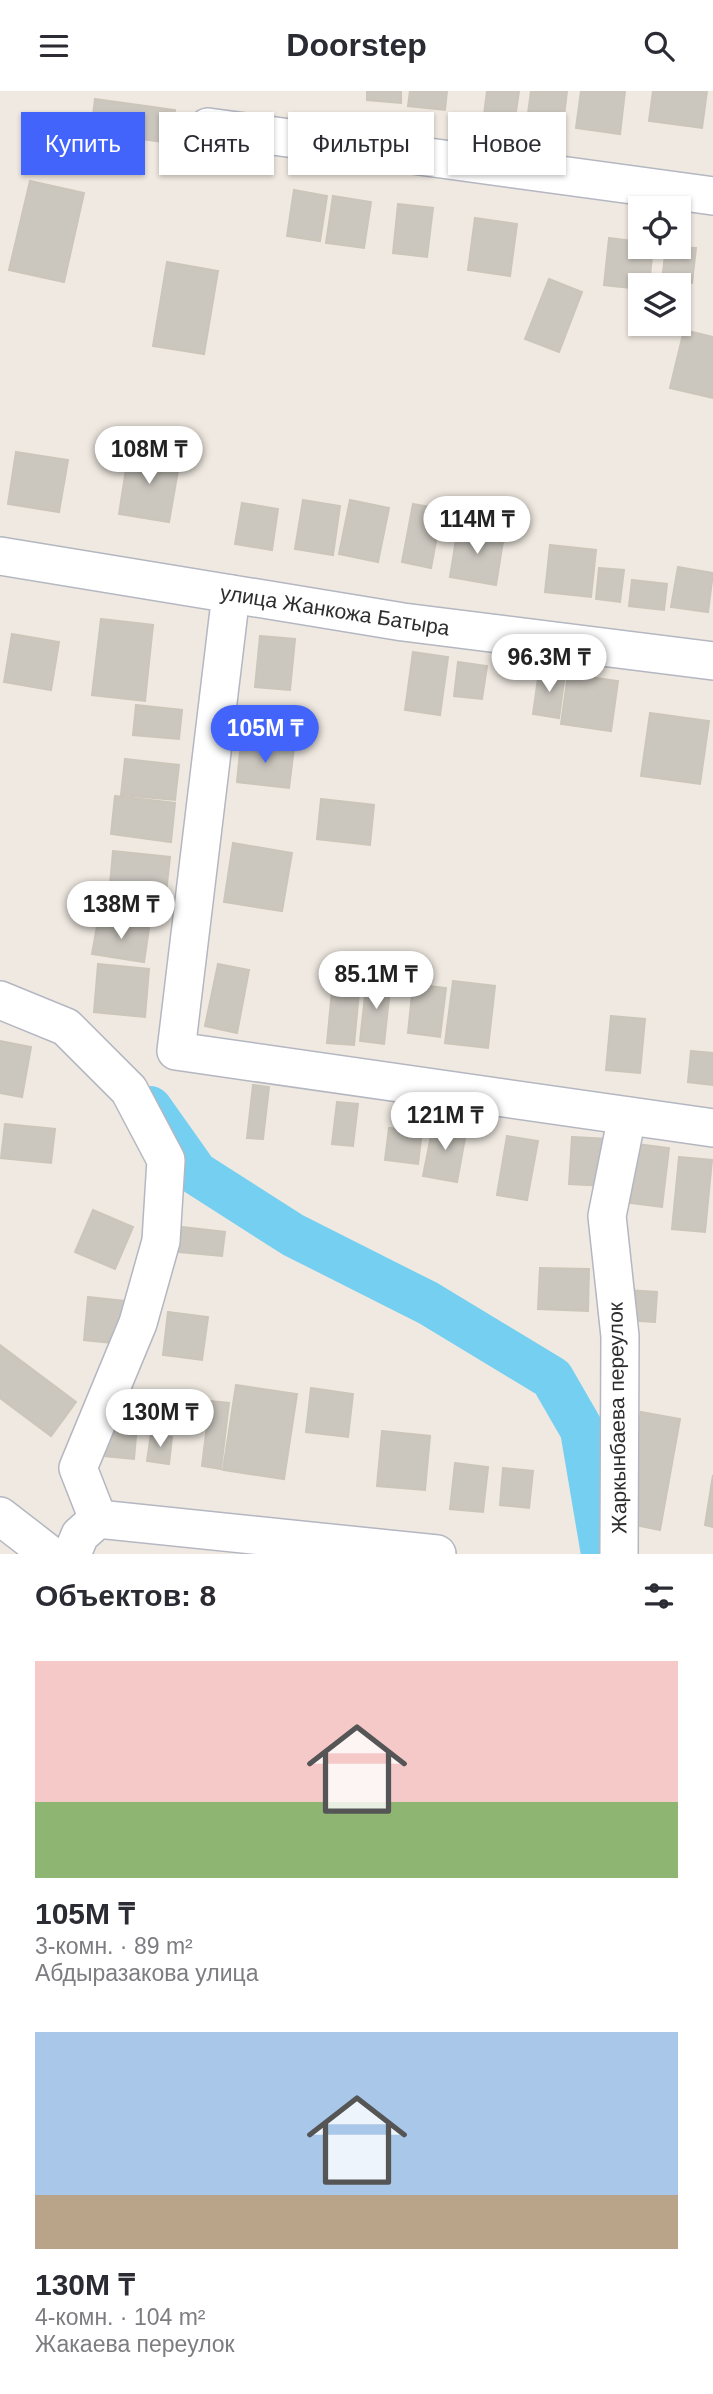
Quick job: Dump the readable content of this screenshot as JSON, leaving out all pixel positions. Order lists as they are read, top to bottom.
{
  "streets": {
    "street": ["улица Жанкожа Батыра", "Жаркынбаева переулок"]
  },
  "page": {
    "header": "Doorstep",
    "chip": [
      "Купить",
      "Снять",
      "Фильтры",
      "Новое"
    ],
    "price": [
      "108M ₸",
      "114M ₸",
      "96.3M ₸",
      "105M ₸",
      "138M ₸",
      "85.1M ₸",
      "121M ₸",
      "130M ₸"
    ],
    "heading": "Объектов: 8",
    "list": [
      {
        "name": "105M ₸",
        "note": "3-комн. · 89 m² · Абдыразакова улица"
      },
      {
        "name": "130M ₸",
        "note": "4-комн. · 104 m² · Жакаева переулок"
      }
    ]
  }
}
